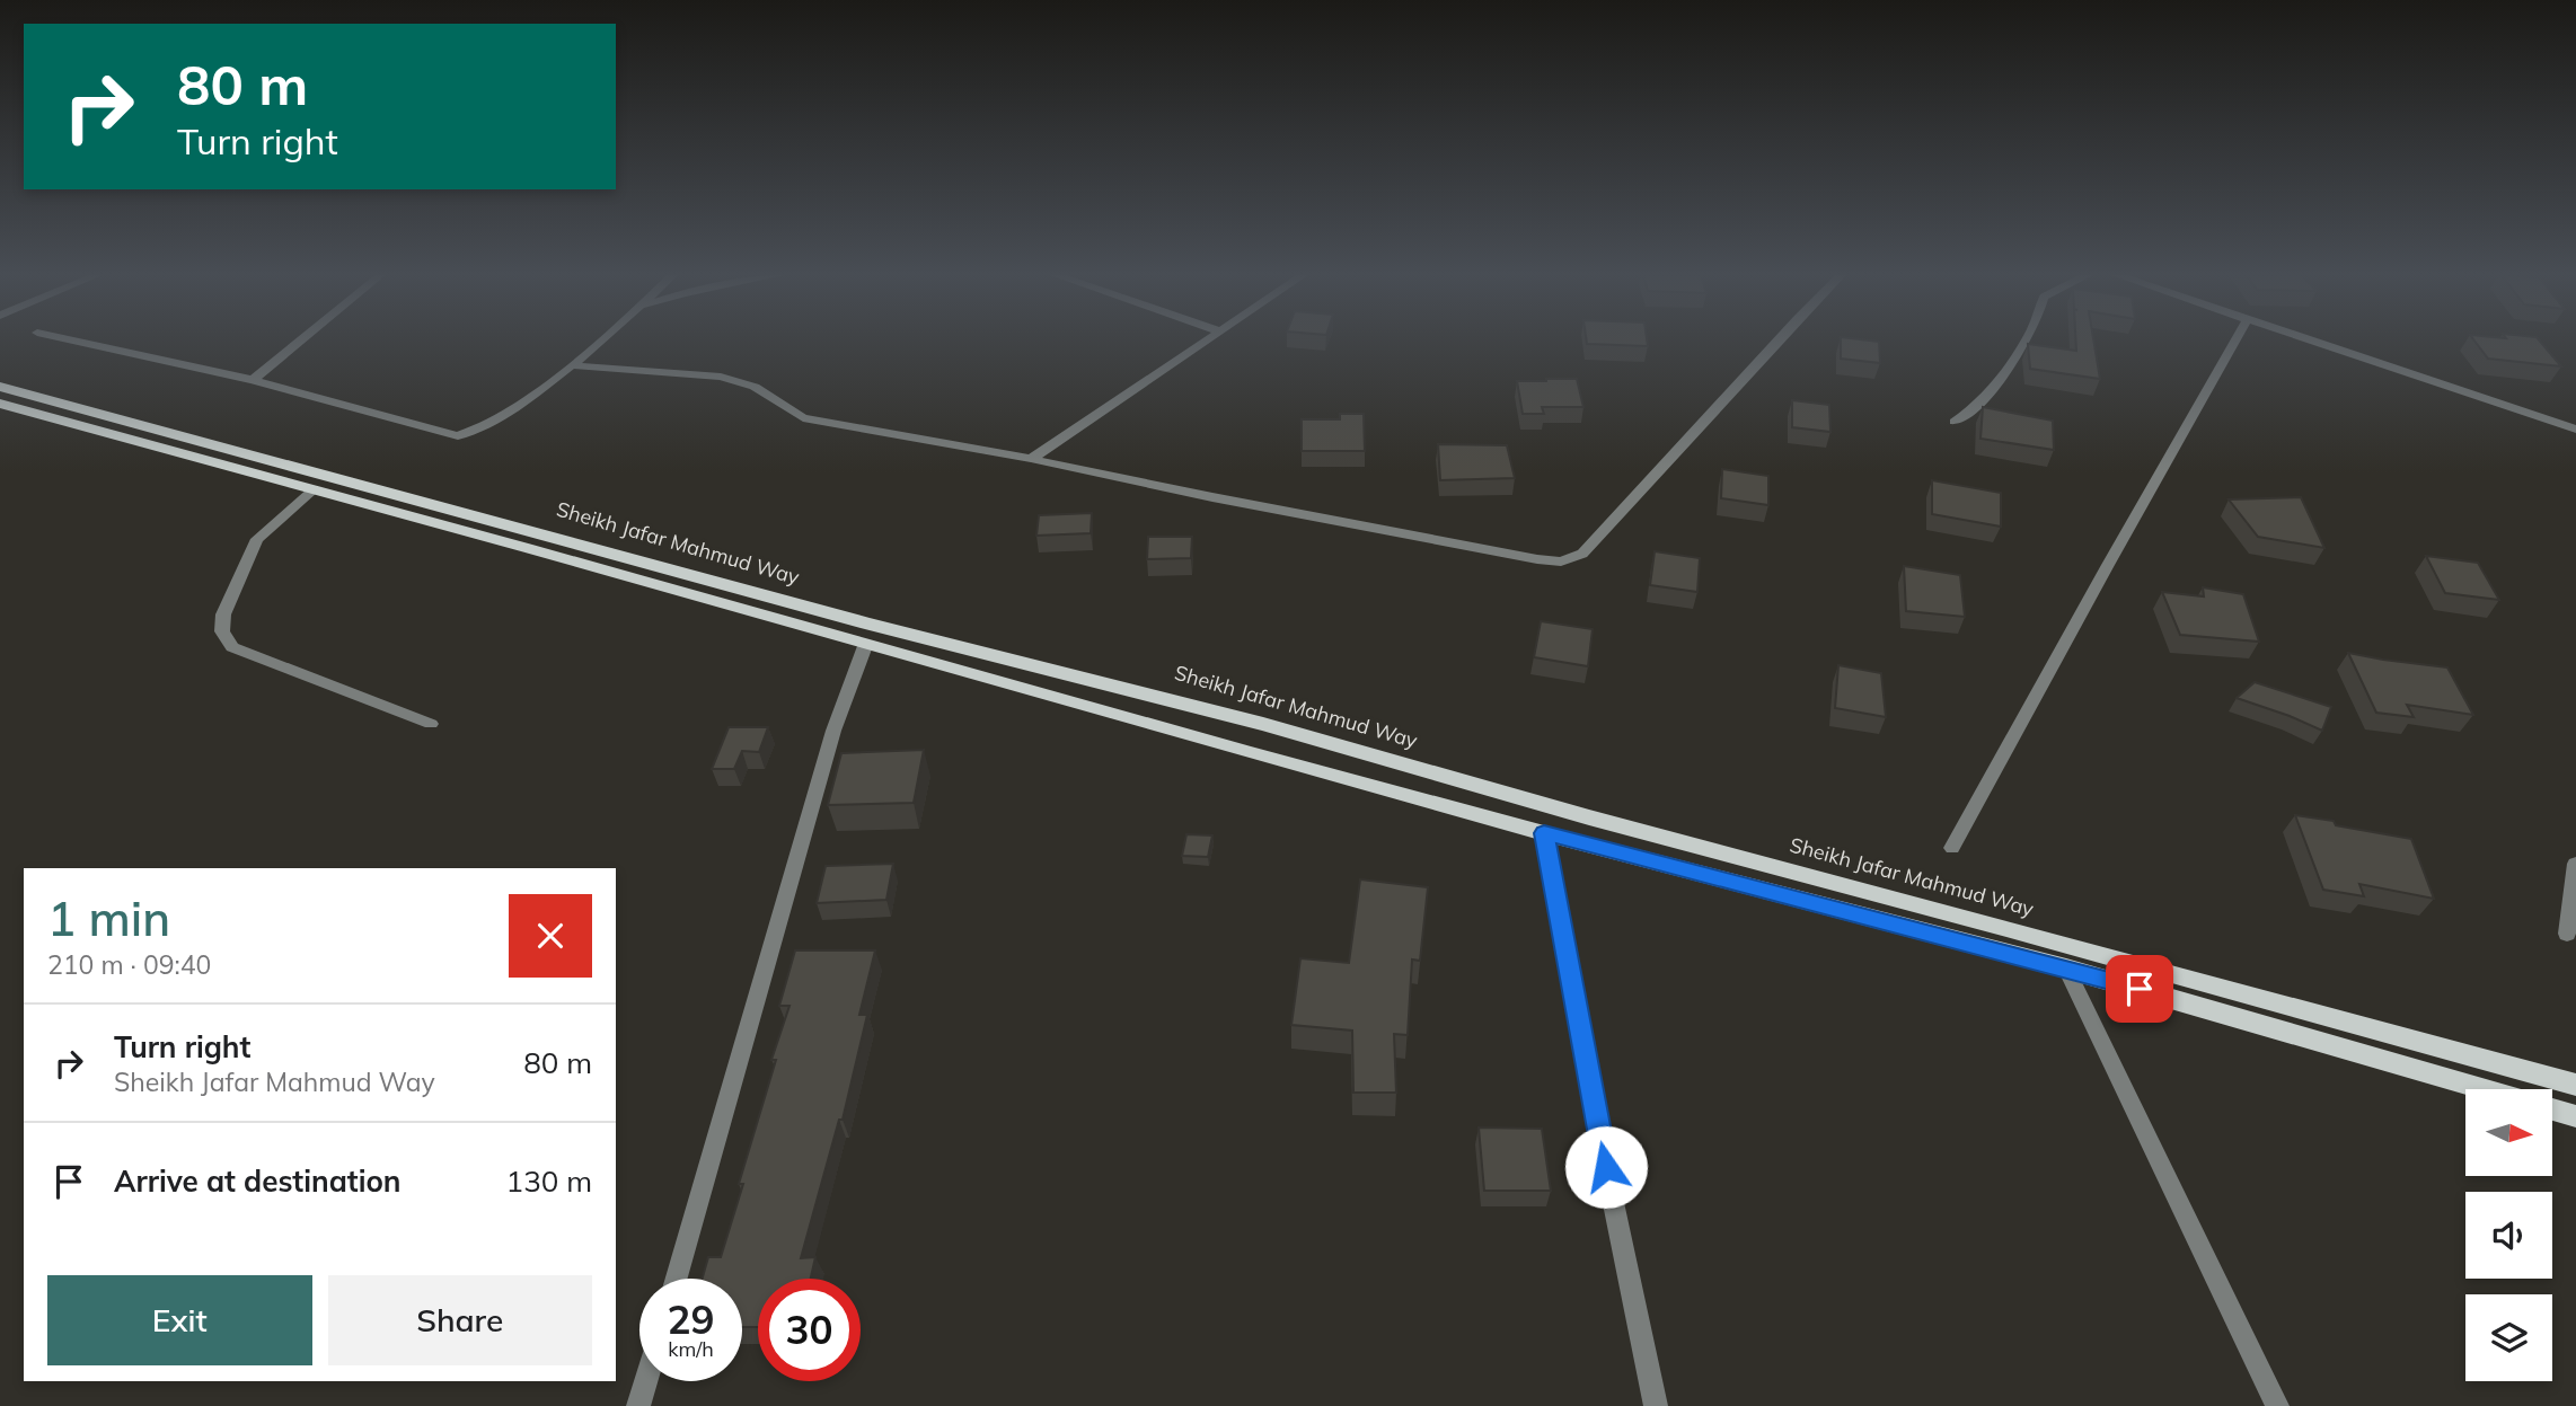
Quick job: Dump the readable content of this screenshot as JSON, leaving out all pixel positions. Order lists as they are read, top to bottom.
{
  "streets": {
    "main road": ["Sheikh Jafar Mahmud Way"]
  },
  "north": "right",
  "page": {
    "turn": ["80 m", "Turn right"],
    "heading": ["1 min", "210 m · 09:40"],
    "list": [
      {
        "name": "Turn right",
        "note": "Sheikh Jafar Mahmud Way",
        "value": "80 m"
      },
      {
        "name": "Arrive at destination",
        "value": "130 m"
      }
    ],
    "buttons": ["Exit", "Share"],
    "speed": "29 km/h",
    "limit": "30"
  }
}
